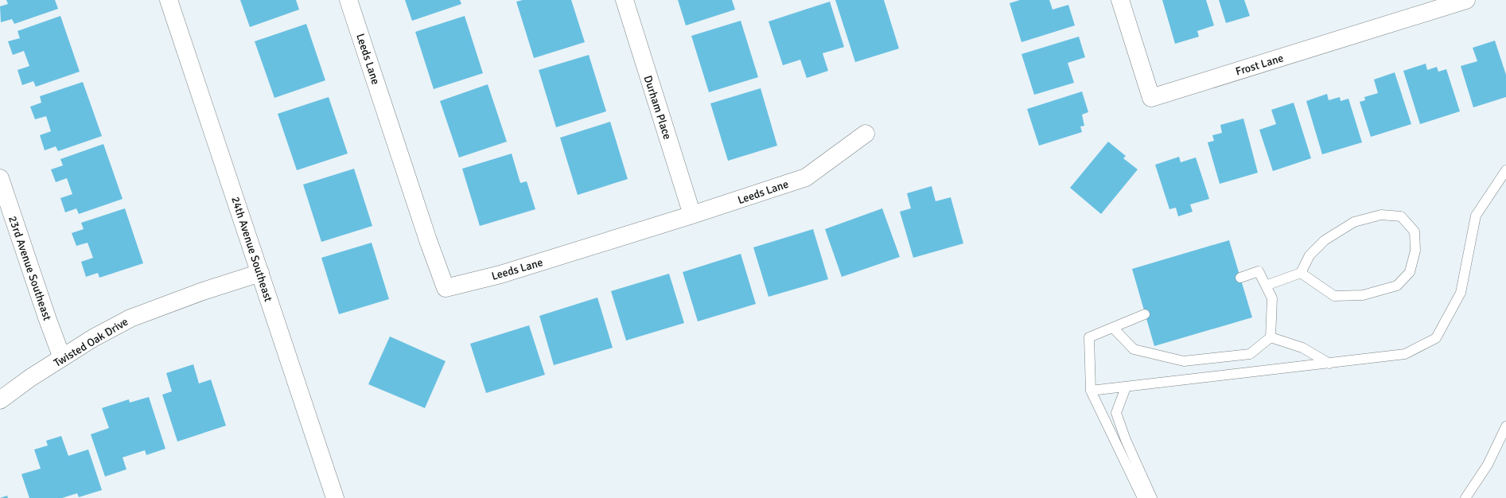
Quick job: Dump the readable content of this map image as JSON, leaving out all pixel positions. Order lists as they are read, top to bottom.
{
  "streets": {
    "street": [
      "Leeds Lane",
      "Frost Lane",
      "Durham Place",
      "24th Avenue Southeast",
      "23rd Avenue Southeast",
      "Twisted Oak Drive"
    ]
  },
  "crossings": [
    ["Leeds Lane", "Durham Place"],
    ["24th Avenue Southeast", "Twisted Oak Drive"],
    ["23rd Avenue Southeast", "Twisted Oak Drive"]
  ]
}
